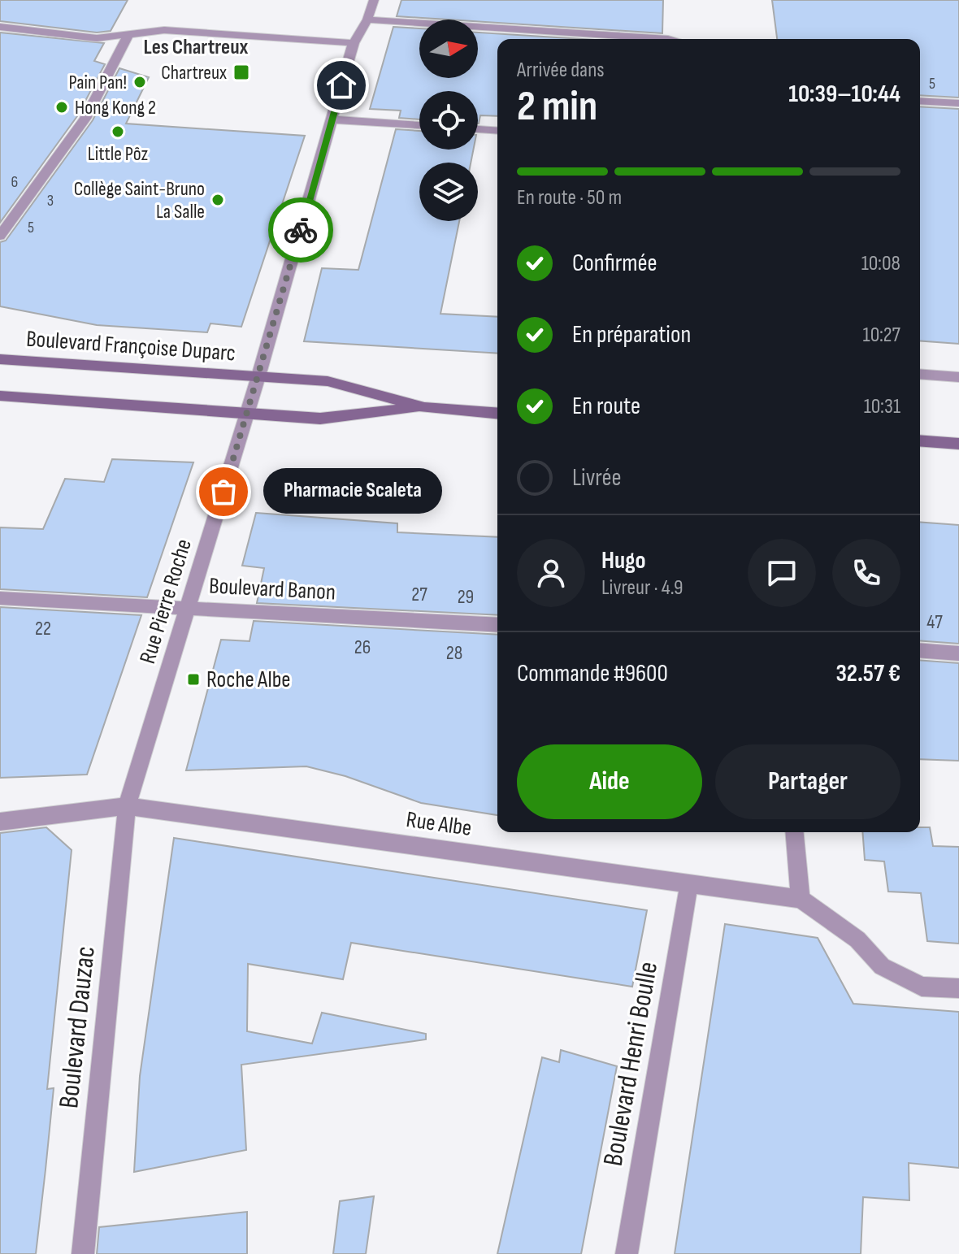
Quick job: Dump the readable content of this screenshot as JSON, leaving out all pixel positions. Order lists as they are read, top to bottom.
{
  "streets": {
    "main road": ["Boulevard Françoise Duparc"],
    "street": [
      "Boulevard Banon",
      "Rue Pierre Roche",
      "Rue Albe",
      "Boulevard Dauzac",
      "Boulevard Henri Boulle"
    ]
  },
  "crossings": [
    ["Boulevard Françoise Duparc", "Rue Pierre Roche"],
    ["Boulevard Banon", "Rue Pierre Roche"],
    ["Rue Pierre Roche", "Rue Albe"],
    ["Rue Pierre Roche", "Boulevard Dauzac"],
    ["Rue Albe", "Boulevard Dauzac"],
    ["Rue Albe", "Boulevard Henri Boulle"]
  ],
  "districts": ["Les Chartreux"],
  "places": {
    "transit": ["Chartreux", "Roche Albe"],
    "other": [
      "Pain Pan!",
      "Hong Kong 2",
      "Little Pôz",
      "Collège Saint-Bruno La Salle",
      "Pharmacie Scaleta"
    ]
  },
  "house_numbers": [
    "5",
    "6",
    "3",
    "5",
    "27",
    "29",
    "47",
    "22",
    "26",
    "28"
  ],
  "north": "right",
  "page": {
    "heading": ["2 min", "Arrivée dans", "10:39–10:44"],
    "panel": [
      "Hugo",
      "Livreur · 4.9",
      "Commande #9600",
      "32.57 €"
    ],
    "bar": "En route · 50 m",
    "list": [
      ["Confirmée", "10:08"],
      ["En préparation", "10:27"],
      ["En route", "10:31"],
      "Livrée"
    ],
    "bubble": "Pharmacie Scaleta",
    "buttons": ["Aide", "Partager"]
  }
}
